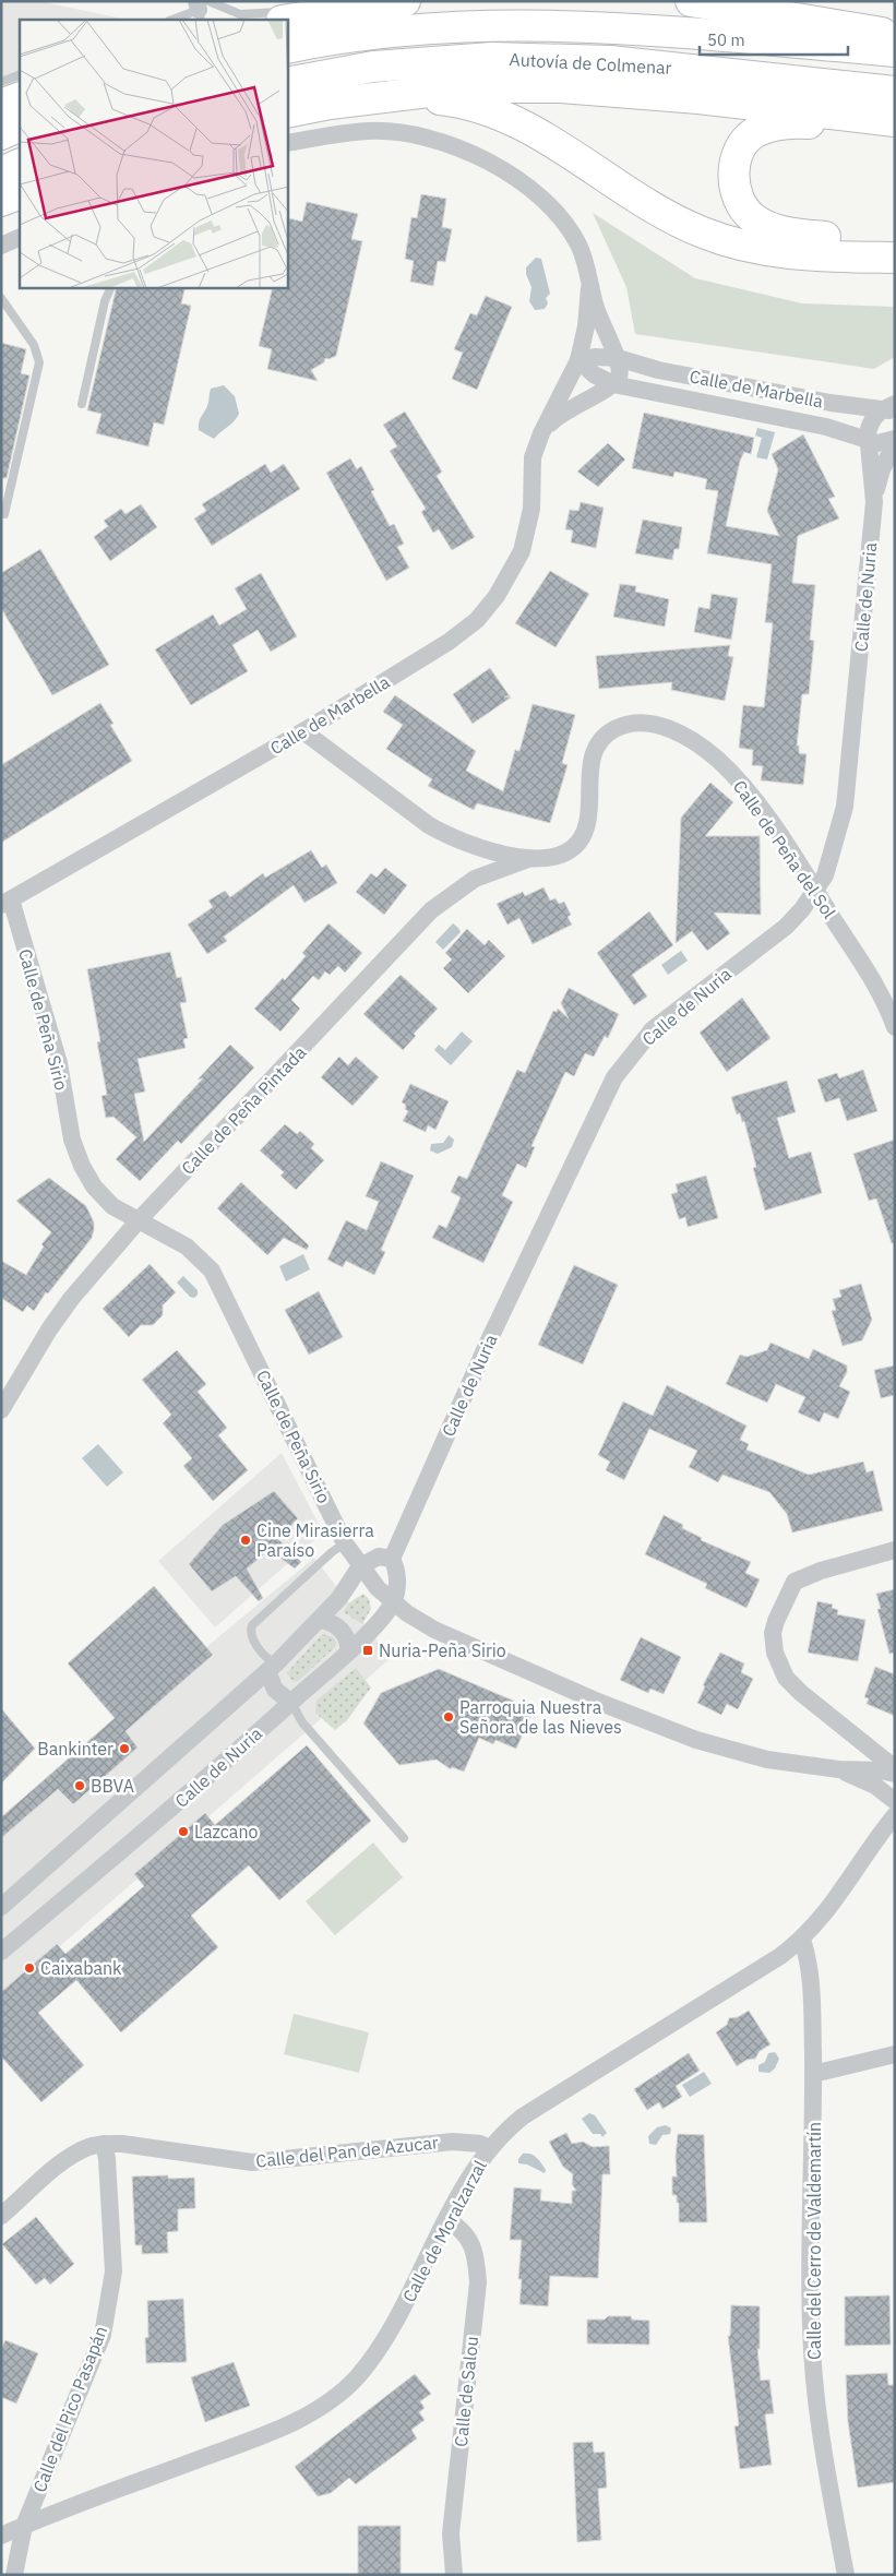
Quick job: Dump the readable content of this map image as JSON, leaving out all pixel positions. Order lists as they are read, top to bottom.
{
  "streets": {
    "highway": ["Autovía de Colmenar"],
    "street": [
      "Calle de Marbella",
      "Calle de Nuria",
      "Calle de Peña del Sol",
      "Calle de Peña Sirio",
      "Calle de Peña Pintada",
      "Calle del Pan de Azucar",
      "Calle de Moralzarzal",
      "Calle del Cerro de Valdemartín",
      "Calle de Salou",
      "Calle del Pico Pasapán"
    ]
  },
  "crossings": [
    ["Calle de Marbella", "Calle de Nuria"],
    ["Calle de Marbella", "Calle de Peña del Sol"],
    ["Calle de Marbella", "Calle de Peña Sirio"],
    ["Calle de Nuria", "Calle de Peña del Sol"],
    ["Calle de Nuria", "Calle de Peña Sirio"],
    ["Calle de Peña del Sol", "Calle de Peña Pintada"],
    ["Calle de Peña Sirio", "Calle de Peña Pintada"],
    ["Calle del Pan de Azucar", "Calle de Moralzarzal"],
    ["Calle del Pan de Azucar", "Calle del Pico Pasapán"],
    ["Calle de Moralzarzal", "Calle del Cerro de Valdemartín"],
    ["Calle de Moralzarzal", "Calle de Salou"],
    ["Calle de Moralzarzal", "Calle del Pico Pasapán"]
  ],
  "places": {
    "other": [
      "Cine Mirasierra Paraíso",
      "Parroquia Nuestra Señora de las Nieves",
      "Bankinter",
      "BBVA",
      "Lazcano",
      "Caixabank"
    ],
    "transit": ["Nuria-Peña Sirio"]
  },
  "scale_bar": "50 m"
}
